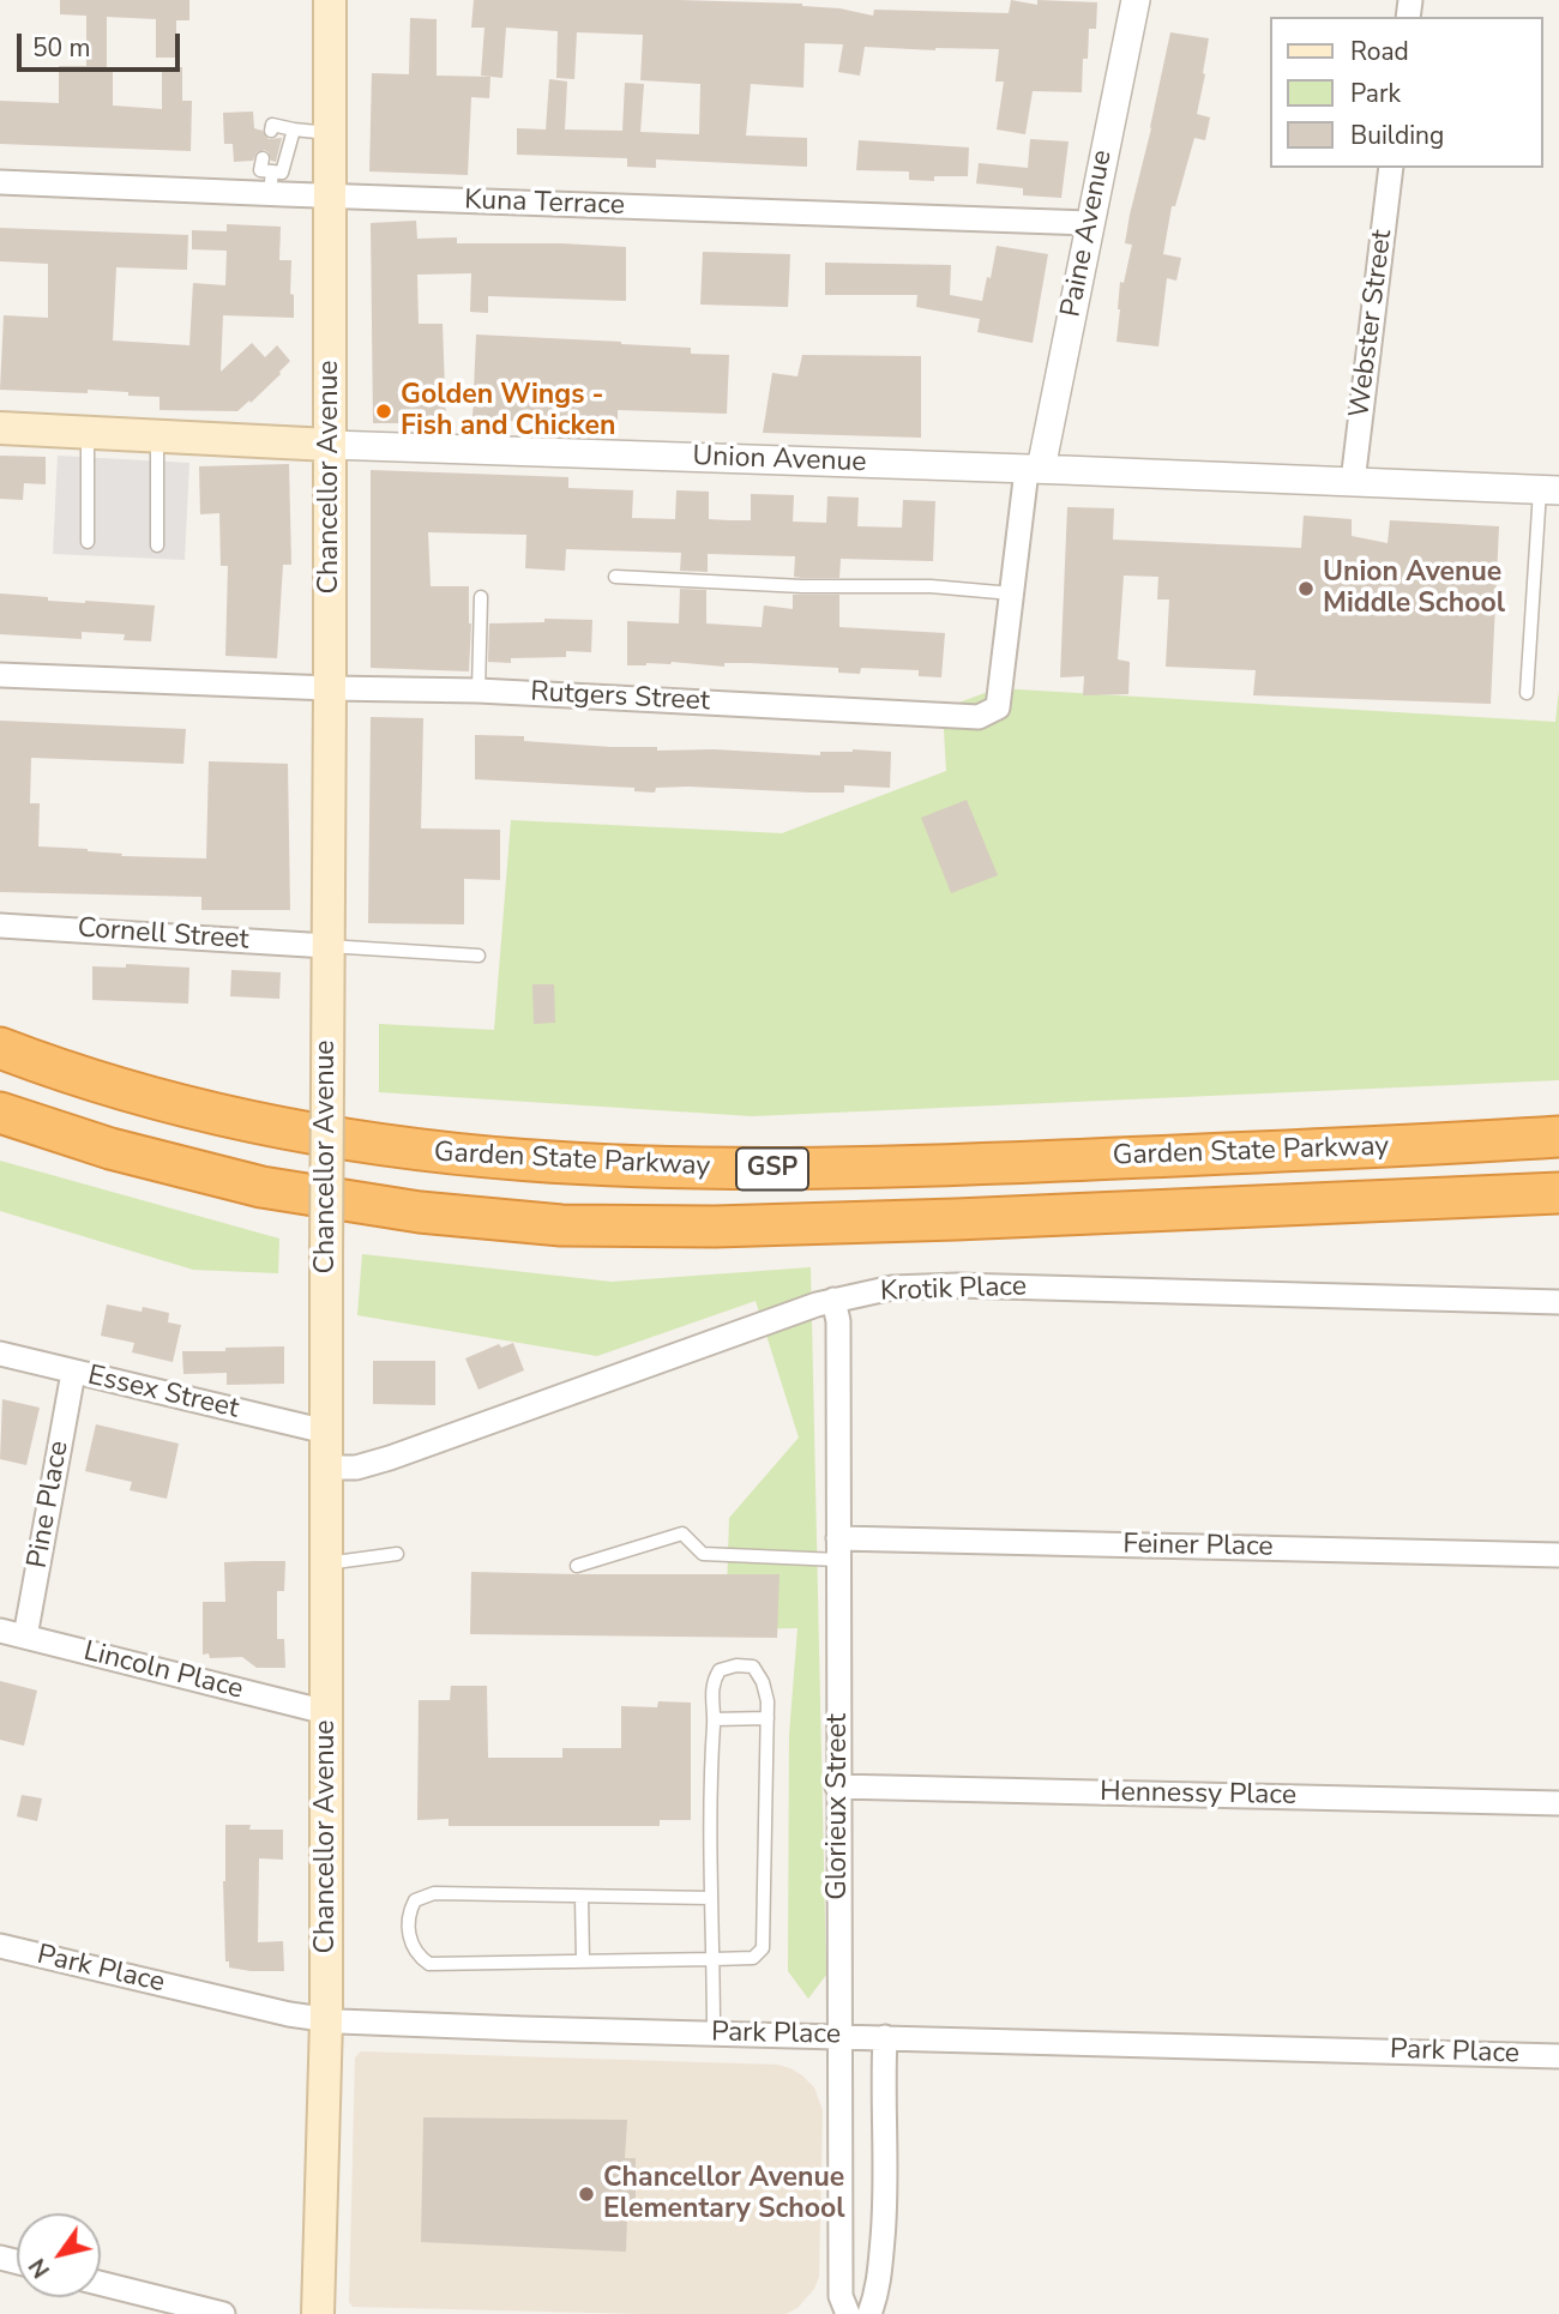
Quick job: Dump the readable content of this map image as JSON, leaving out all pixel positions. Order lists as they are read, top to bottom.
{
  "streets": {
    "highway": ["Garden State Parkway", "GSP"],
    "main road": ["Union Avenue", "Chancellor Avenue"],
    "street": [
      "Kuna Terrace",
      "Paine Avenue",
      "Webster Street",
      "Rutgers Street",
      "Cornell Street",
      "Krotik Place",
      "Essex Street",
      "Pine Place",
      "Feiner Place",
      "Lincoln Place",
      "Hennessy Place",
      "Glorieux Street",
      "Park Place"
    ]
  },
  "crossings": [
    ["Kuna Terrace", "Paine Avenue"],
    ["Kuna Terrace", "Chancellor Avenue"],
    ["Paine Avenue", "Union Avenue"],
    ["Paine Avenue", "Rutgers Street"],
    ["Webster Street", "Union Avenue"],
    ["Union Avenue", "Chancellor Avenue"],
    ["Union Avenue", "Rutgers Street"],
    ["Chancellor Avenue", "Rutgers Street"],
    ["Chancellor Avenue", "Cornell Street"],
    ["Chancellor Avenue", "Krotik Place"],
    ["Chancellor Avenue", "Essex Street"],
    ["Chancellor Avenue", "Lincoln Place"],
    ["Chancellor Avenue", "Park Place"],
    ["Krotik Place", "Glorieux Street"],
    ["Essex Street", "Pine Place"],
    ["Pine Place", "Lincoln Place"],
    ["Feiner Place", "Glorieux Street"],
    ["Hennessy Place", "Glorieux Street"],
    ["Glorieux Street", "Park Place"]
  ],
  "places": ["Golden Wings - Fish and Chicken", "Union Avenue Middle School", "Chancellor Avenue Elementary School"],
  "legend": ["Road", "Park", "Building"],
  "scale_bar": "50 m",
  "north": "bottom left"
}
